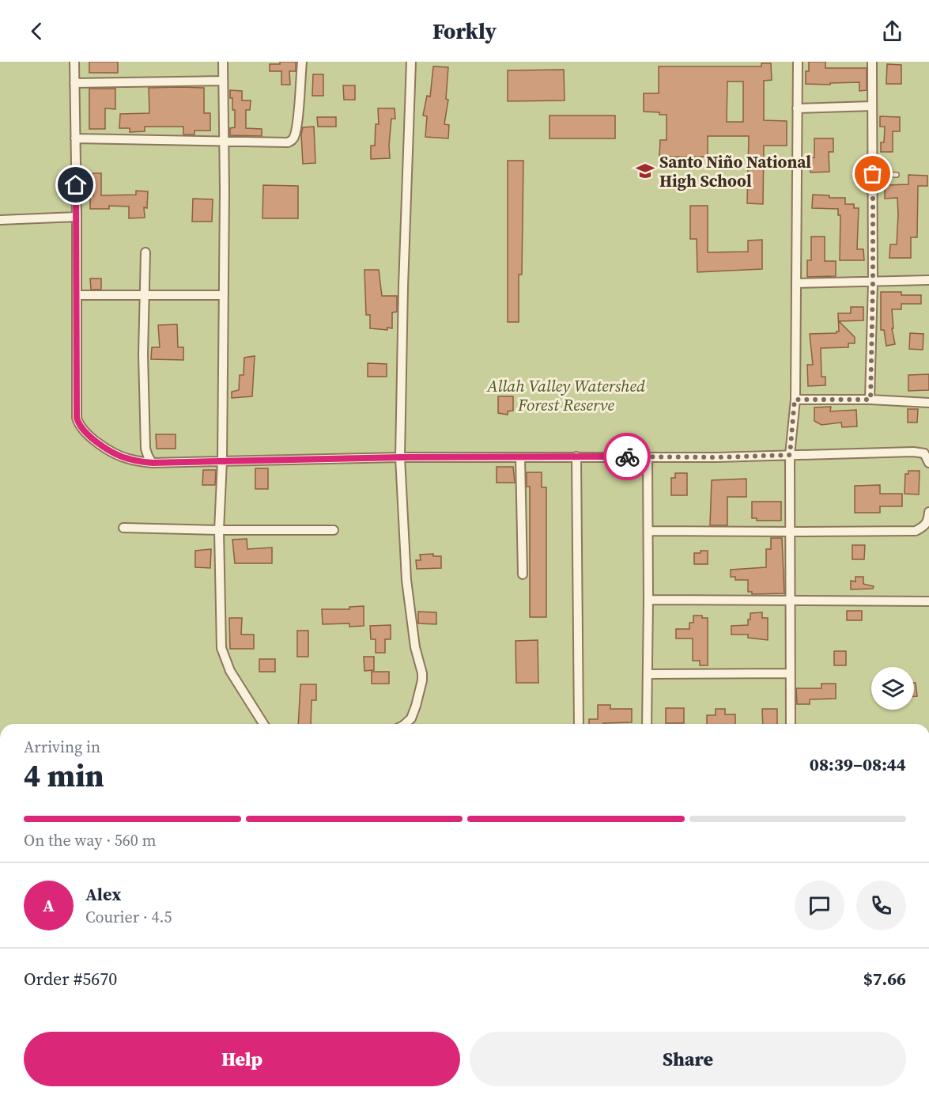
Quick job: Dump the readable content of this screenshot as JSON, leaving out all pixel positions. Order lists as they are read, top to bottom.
{
  "parks": ["Allah Valley Watershed Forest Reserve"],
  "places": {
    "school or university": ["Santo Niño National High School"]
  },
  "page": {
    "header": "Forkly",
    "heading": ["4 min", "Arriving in", "08:39–08:44"],
    "panel": [
      "Alex",
      "Courier · 4.5",
      "Order #5670",
      "$7.66"
    ],
    "bar": "On the way · 560 m",
    "round": "A",
    "buttons": ["Help", "Share"]
  }
}
